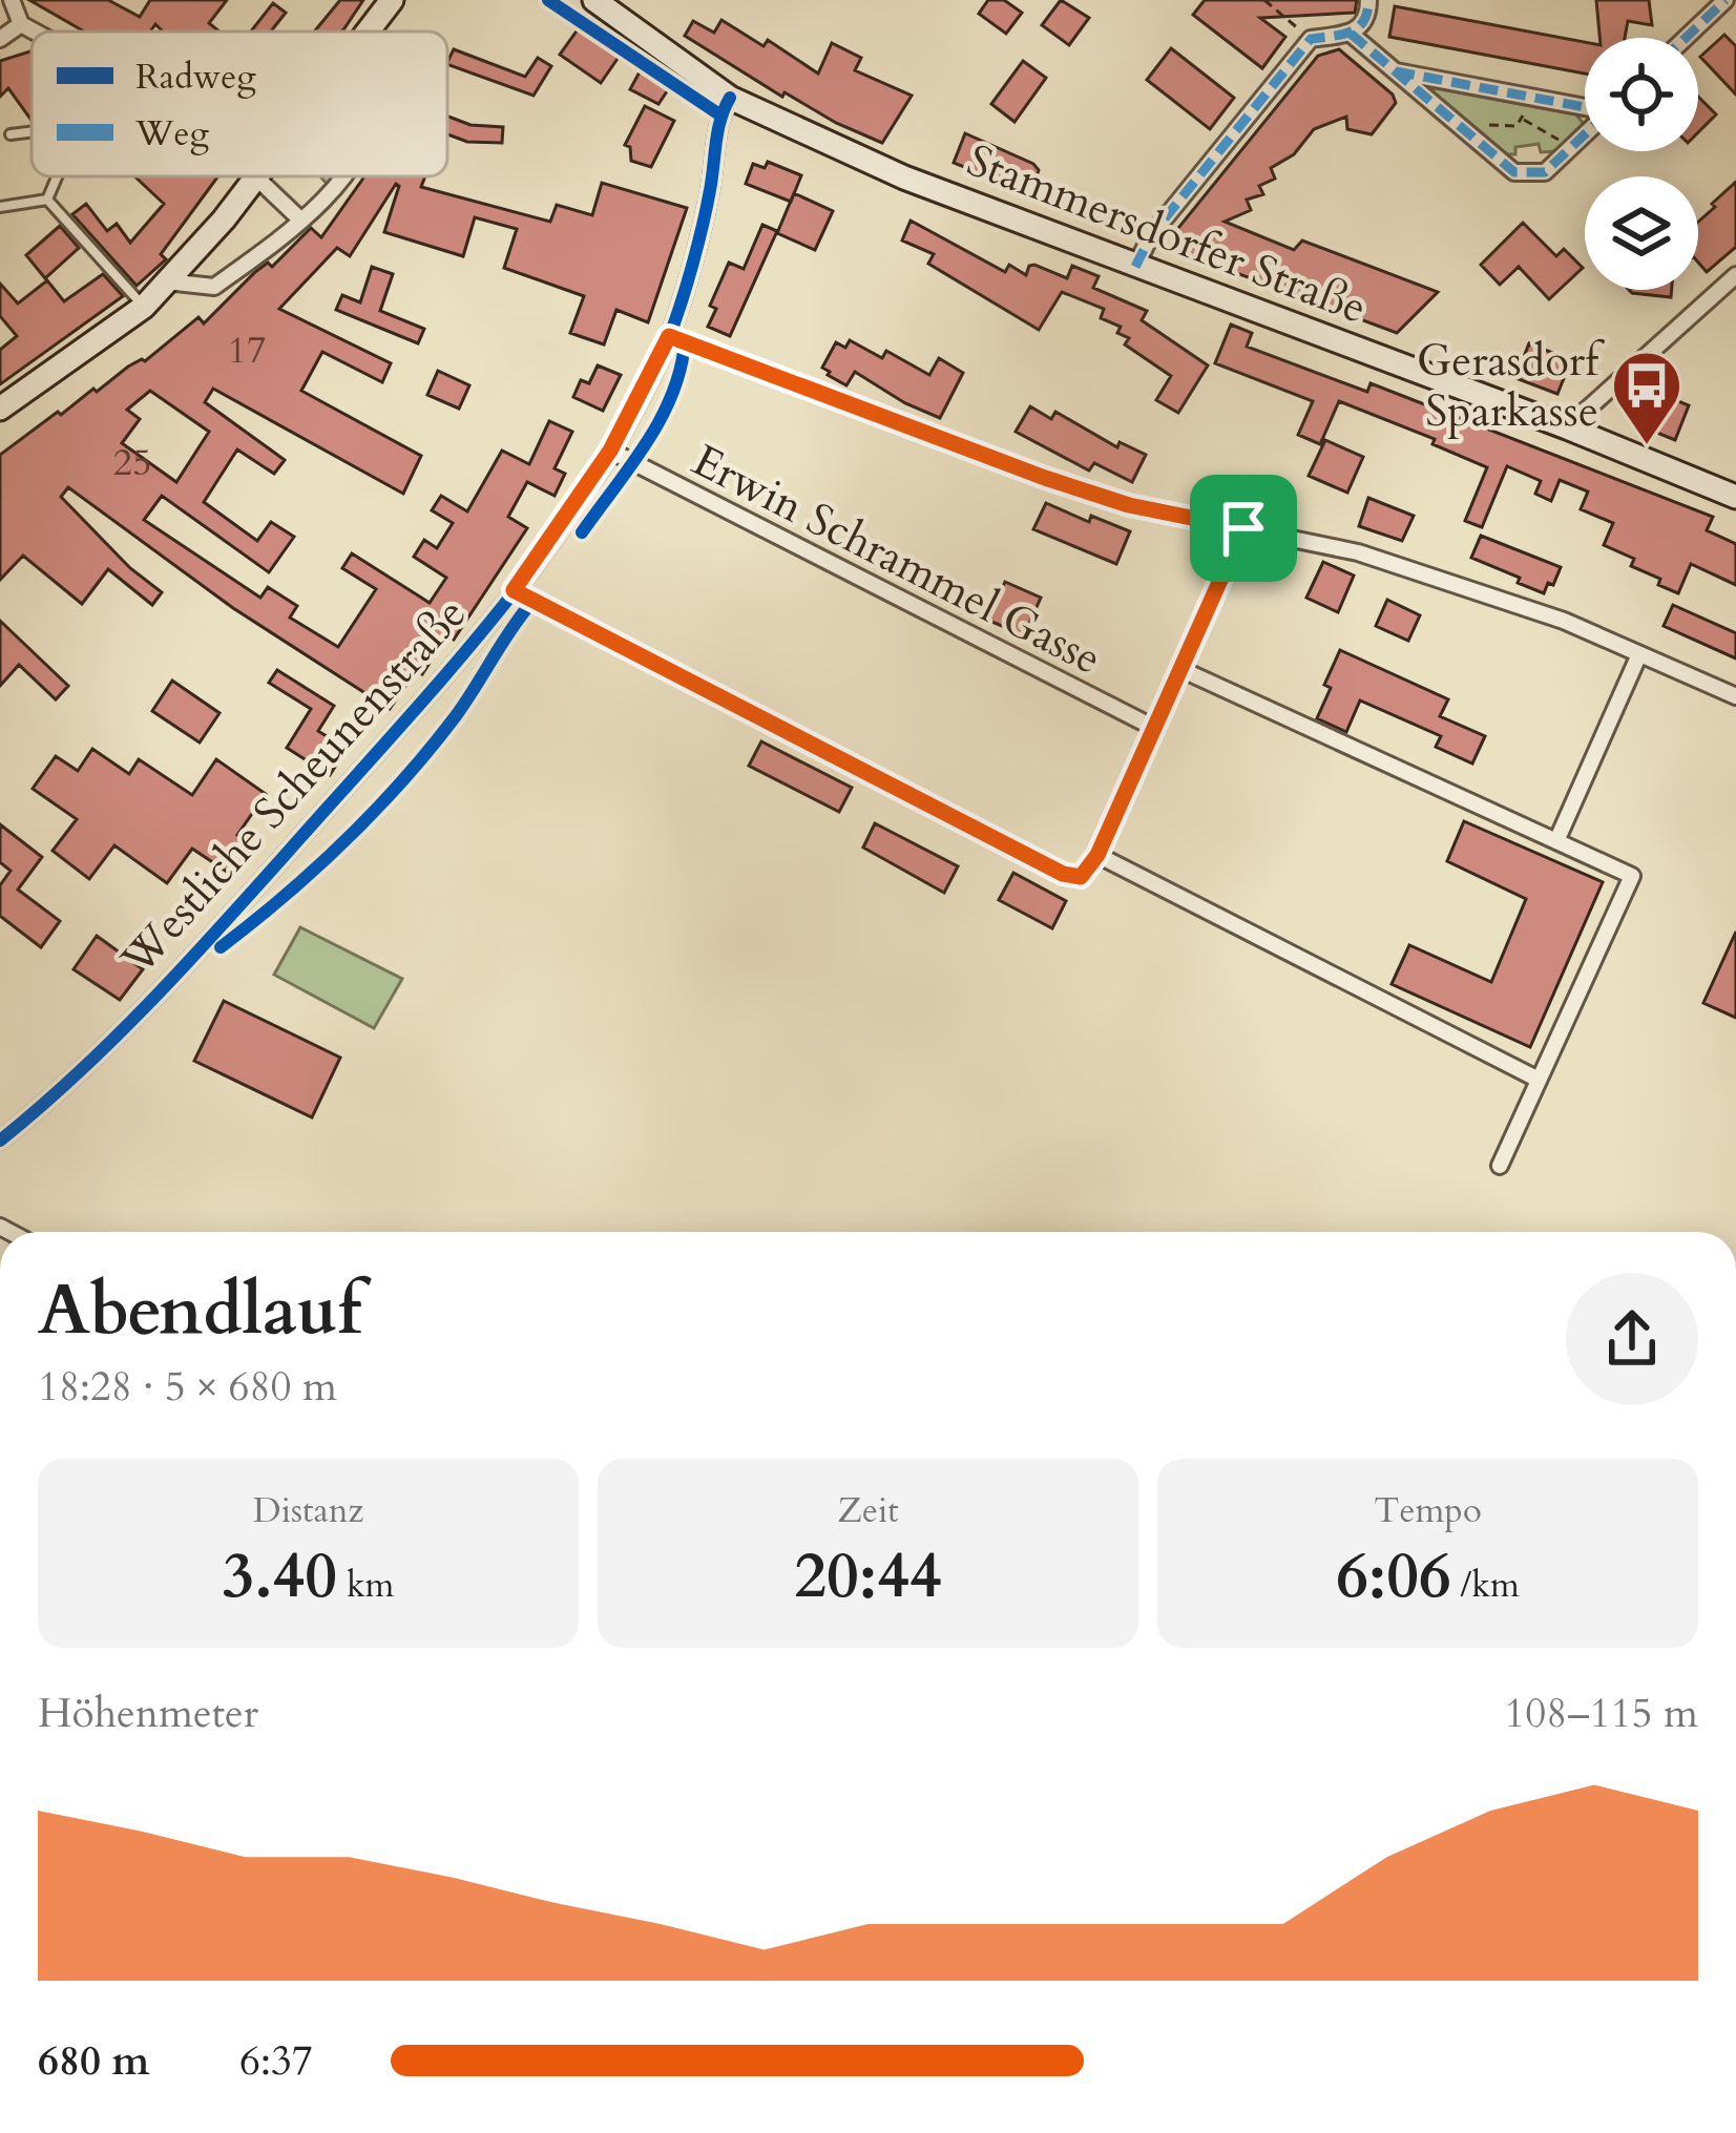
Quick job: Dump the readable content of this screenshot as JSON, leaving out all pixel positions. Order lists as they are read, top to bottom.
{
  "streets": {
    "main road": ["Stammersdorfer Straße"],
    "street": ["Erwin Schrammel Gasse", "Westliche Scheunenstraße"]
  },
  "crossings": [
    ["Stammersdorfer Straße", "Westliche Scheunenstraße"],
    ["Erwin Schrammel Gasse", "Westliche Scheunenstraße"]
  ],
  "places": {
    "bus stop": ["Gerasdorf Sparkasse"]
  },
  "house_numbers": ["17", "25"],
  "legend": ["Radweg", "Weg"],
  "page": {
    "heading": ["Abendlauf", "18:28 · 5 × 680 m"],
    "stats": [
      ["Distanz", "3.40 km"],
      ["Zeit", "20:44"],
      ["Tempo", "6:06 /km"]
    ],
    "chart": ["Höhenmeter", "108–115 m"],
    "list": [
      {
        "name": "680 m",
        "note": "6:37"
      }
    ]
  }
}
